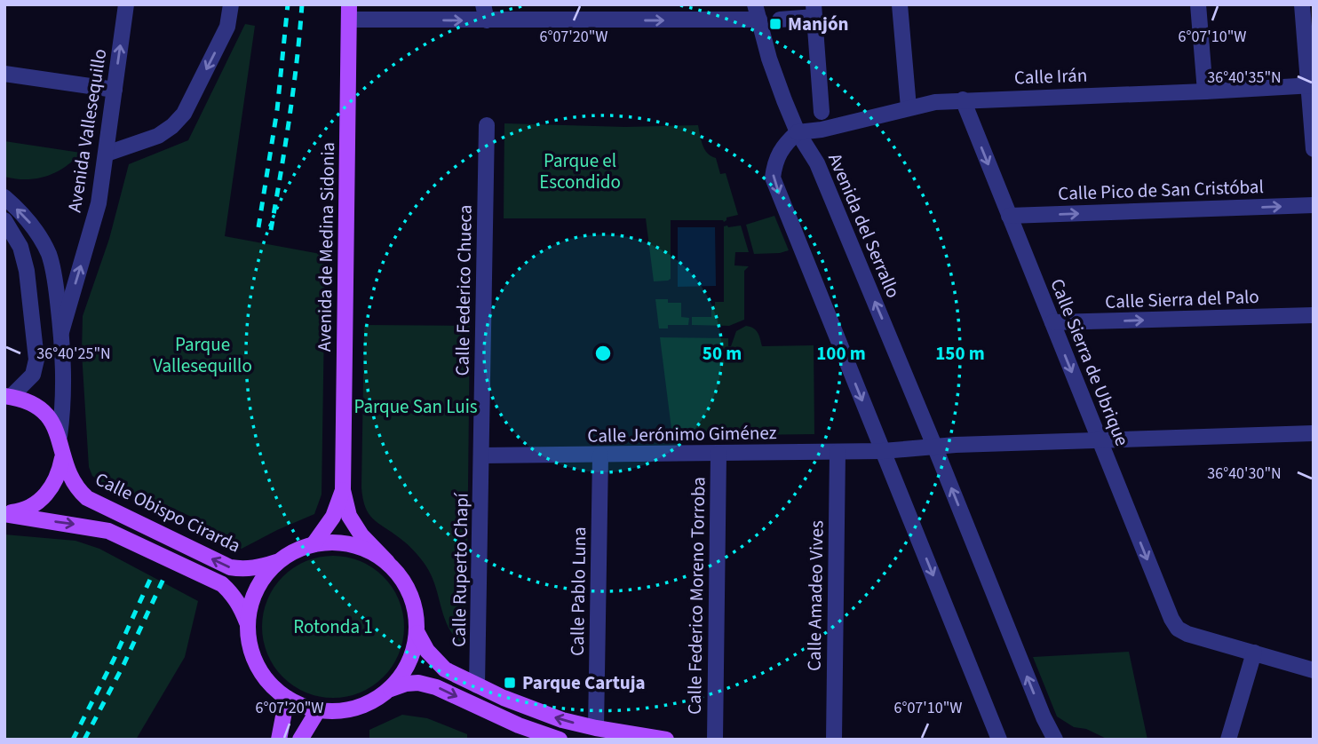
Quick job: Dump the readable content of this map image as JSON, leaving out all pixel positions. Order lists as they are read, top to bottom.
{
  "streets": {
    "main road": ["Avenida de Medina Sidonia", "Calle Obispo Cirarda"],
    "street": [
      "Calle Irán",
      "Avenida Vallesequillo",
      "Calle Pico de San Cristóbal",
      "Avenida del Serrallo",
      "Calle Federico Chueca",
      "Calle Sierra del Palo",
      "Calle Sierra de Ubrique",
      "Calle Jerónimo Giménez",
      "Calle Ruperto Chapí",
      "Calle Pablo Luna",
      "Calle Federico Moreno Torroba",
      "Calle Amadeo Vives"
    ]
  },
  "crossings": [
    ["Calle Irán", "Avenida del Serrallo"],
    ["Calle Irán", "Calle Sierra de Ubrique"],
    ["Avenida Vallesequillo", "Calle Obispo Cirarda"],
    ["Calle Pico de San Cristóbal", "Calle Sierra de Ubrique"],
    ["Avenida del Serrallo", "Calle Jerónimo Giménez"],
    ["Avenida de Medina Sidonia", "Calle Obispo Cirarda"],
    ["Calle Federico Chueca", "Calle Jerónimo Giménez"],
    ["Calle Federico Chueca", "Calle Ruperto Chapí"],
    ["Calle Sierra del Palo", "Calle Sierra de Ubrique"],
    ["Calle Sierra de Ubrique", "Calle Jerónimo Giménez"],
    ["Calle Jerónimo Giménez", "Calle Ruperto Chapí"],
    ["Calle Jerónimo Giménez", "Calle Pablo Luna"],
    ["Calle Jerónimo Giménez", "Calle Federico Moreno Torroba"],
    ["Calle Jerónimo Giménez", "Calle Amadeo Vives"]
  ],
  "one_way": [
    "Avenida Vallesequillo",
    "Calle Pico de San Cristóbal",
    "Calle Sierra del Palo",
    "Calle Sierra de Ubrique"
  ],
  "parks": [
    "Parque el Escondido",
    "Parque Vallesequillo",
    "Parque San Luis",
    "Rotonda 1"
  ],
  "places": {
    "transit": ["Manjón", "Parque Cartuja"]
  },
  "coordinates": [
    "6°07'20\"W",
    "6°07'10\"W",
    "36°40'35\"N",
    "36°40'25\"N",
    "36°40'30\"N"
  ],
  "rings": ["50 m", "100 m", "150 m"]
}
